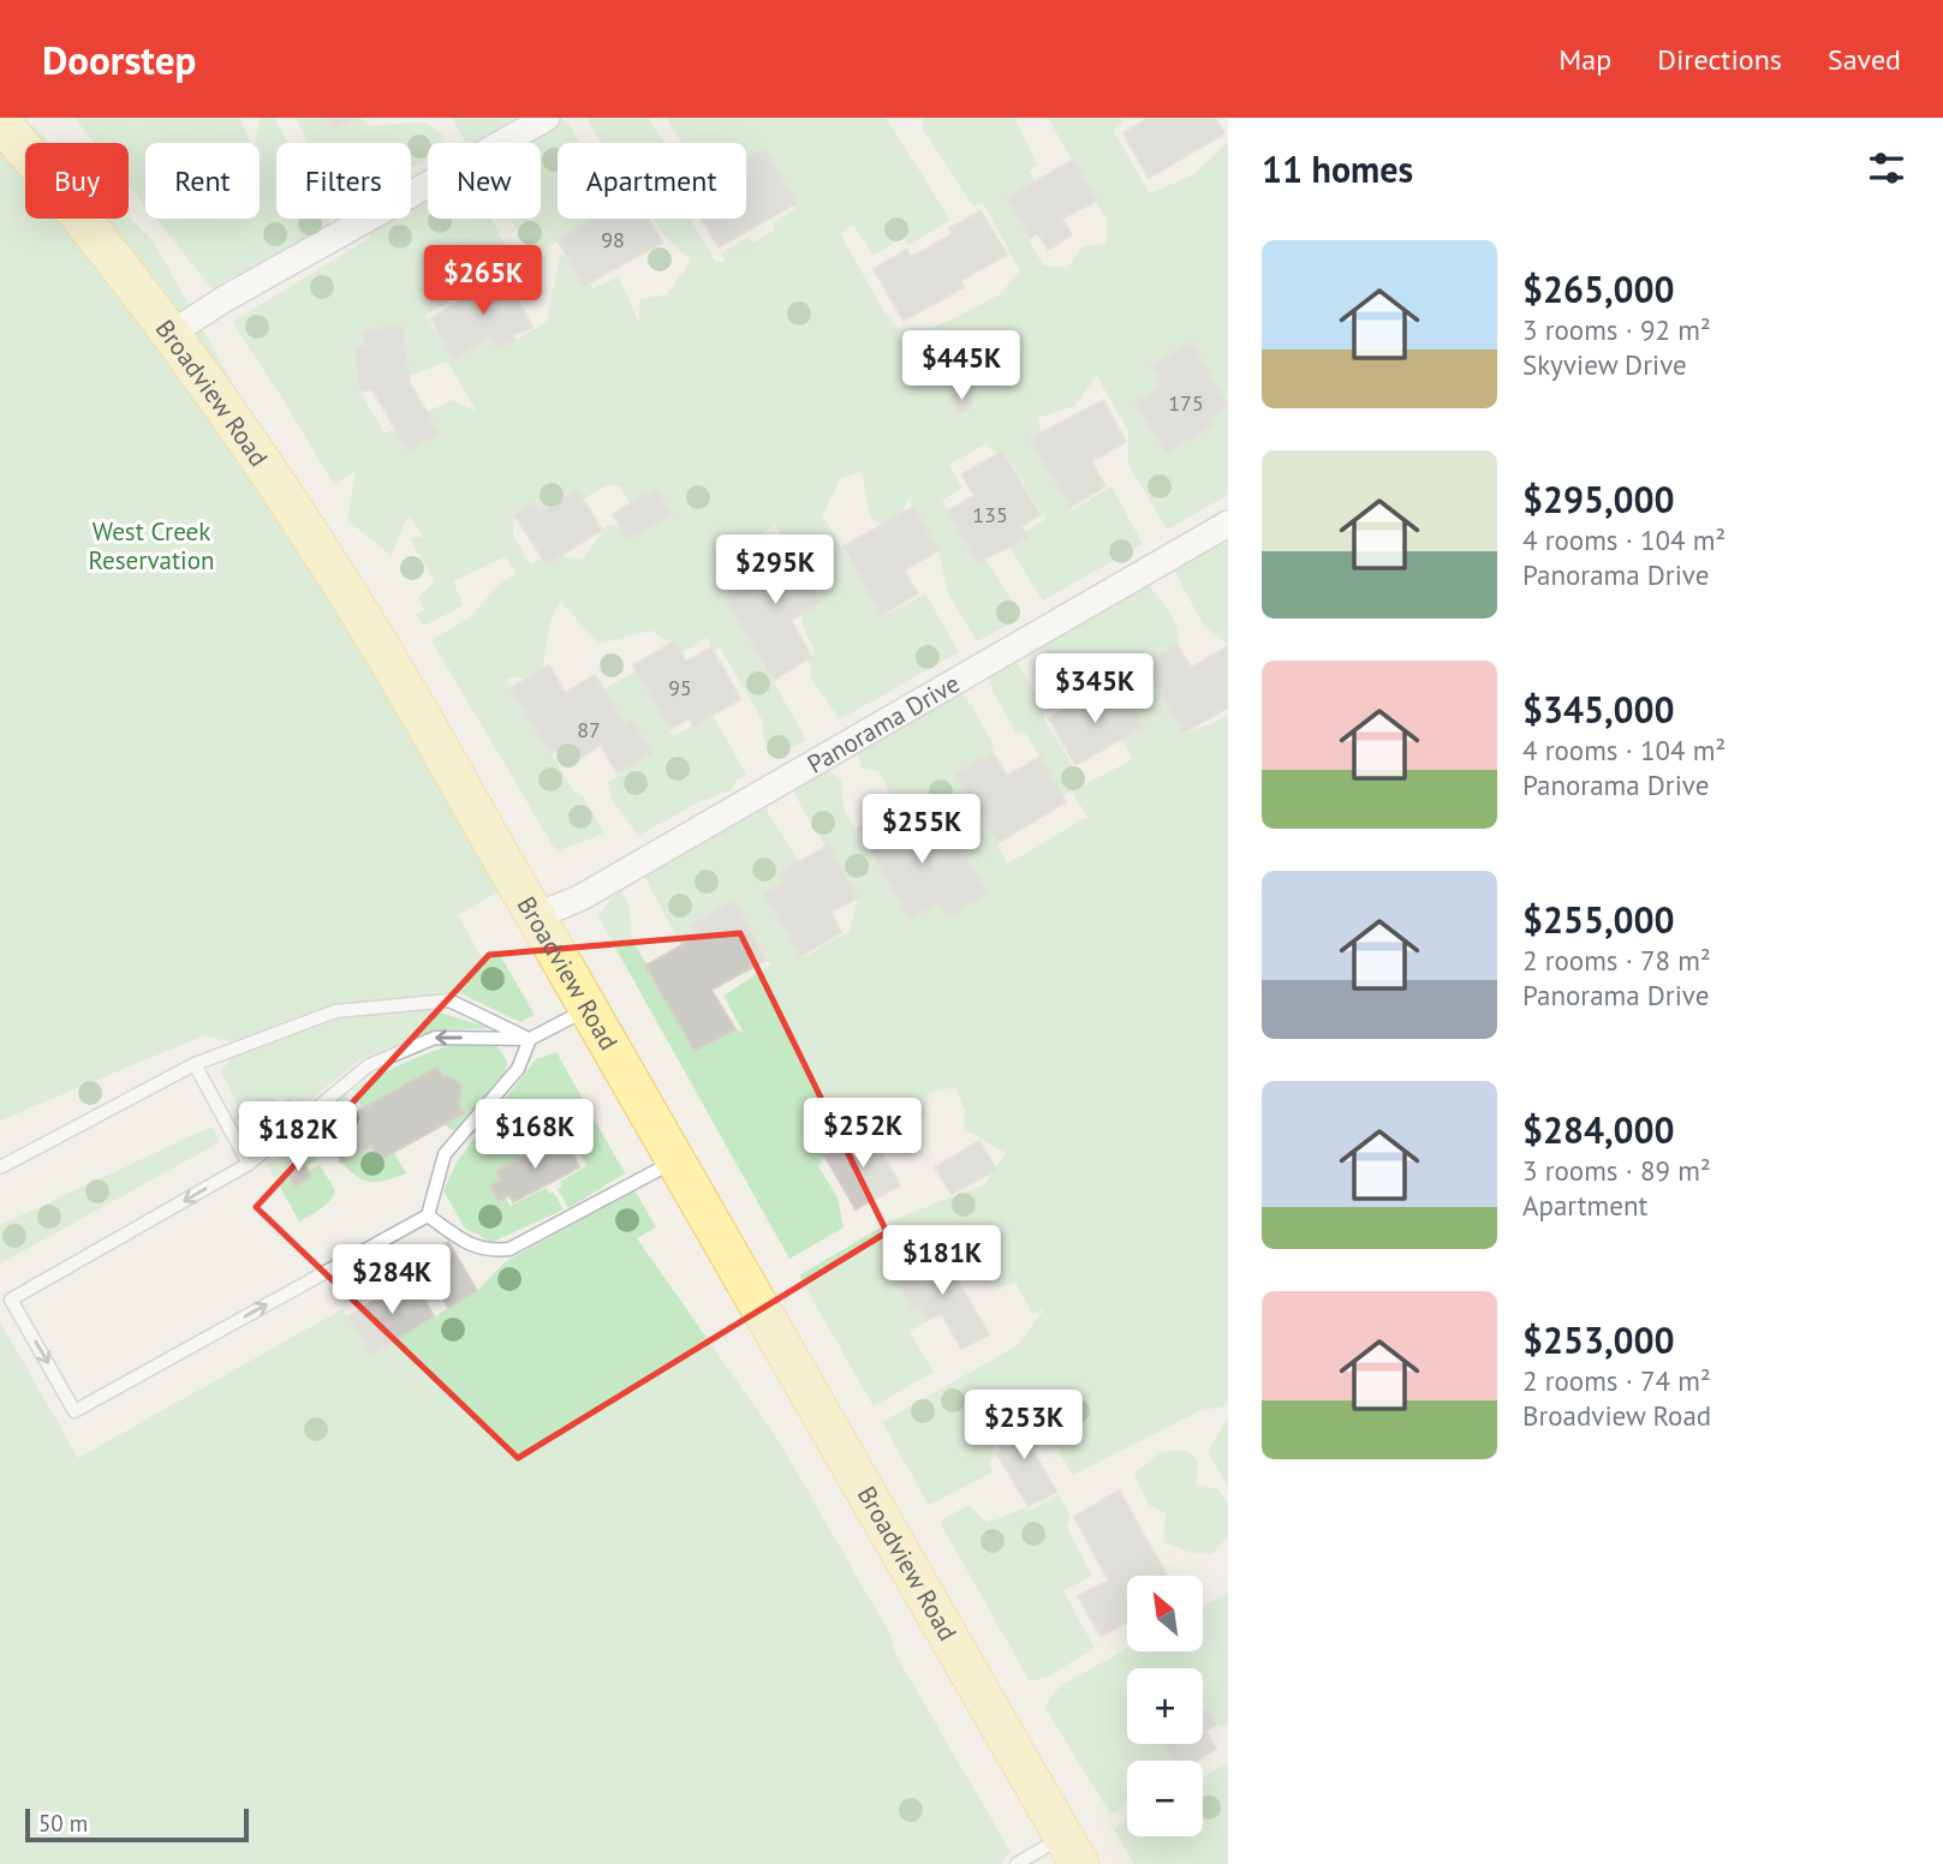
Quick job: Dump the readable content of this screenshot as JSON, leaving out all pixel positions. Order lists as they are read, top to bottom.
{
  "streets": {
    "main road": ["Broadview Road"],
    "street": ["Panorama Drive"]
  },
  "crossings": [
    ["Broadview Road", "Panorama Drive"]
  ],
  "parks": ["West Creek Reservation"],
  "house_numbers": [
    "98",
    "175",
    "135",
    "95",
    "87"
  ],
  "scale_bar": "50 m",
  "north": "top left",
  "page": {
    "header": "Doorstep",
    "nav": ["Map", "Directions", "Saved"],
    "heading": "11 homes",
    "chip": [
      "Buy",
      "Rent",
      "Filters",
      "New",
      "Apartment"
    ],
    "list": [
      {
        "name": "$265,000",
        "note": "3 rooms · 92 m² · Skyview Drive"
      },
      {
        "name": "$295,000",
        "note": "4 rooms · 104 m² · Panorama Drive"
      },
      {
        "name": "$345,000",
        "note": "4 rooms · 104 m² · Panorama Drive"
      },
      {
        "name": "$255,000",
        "note": "2 rooms · 78 m² · Panorama Drive"
      },
      {
        "name": "$284,000",
        "note": "3 rooms · 89 m² · Apartment"
      },
      {
        "name": "$253,000",
        "note": "2 rooms · 74 m² · Broadview Road"
      }
    ],
    "price": [
      "$265K",
      "$445K",
      "$295K",
      "$345K",
      "$255K",
      "$252K",
      "$168K",
      "$182K",
      "$181K",
      "$284K",
      "$253K"
    ],
    "map_buttons": ["+", "−"],
    "scale": "50 m"
  }
}
